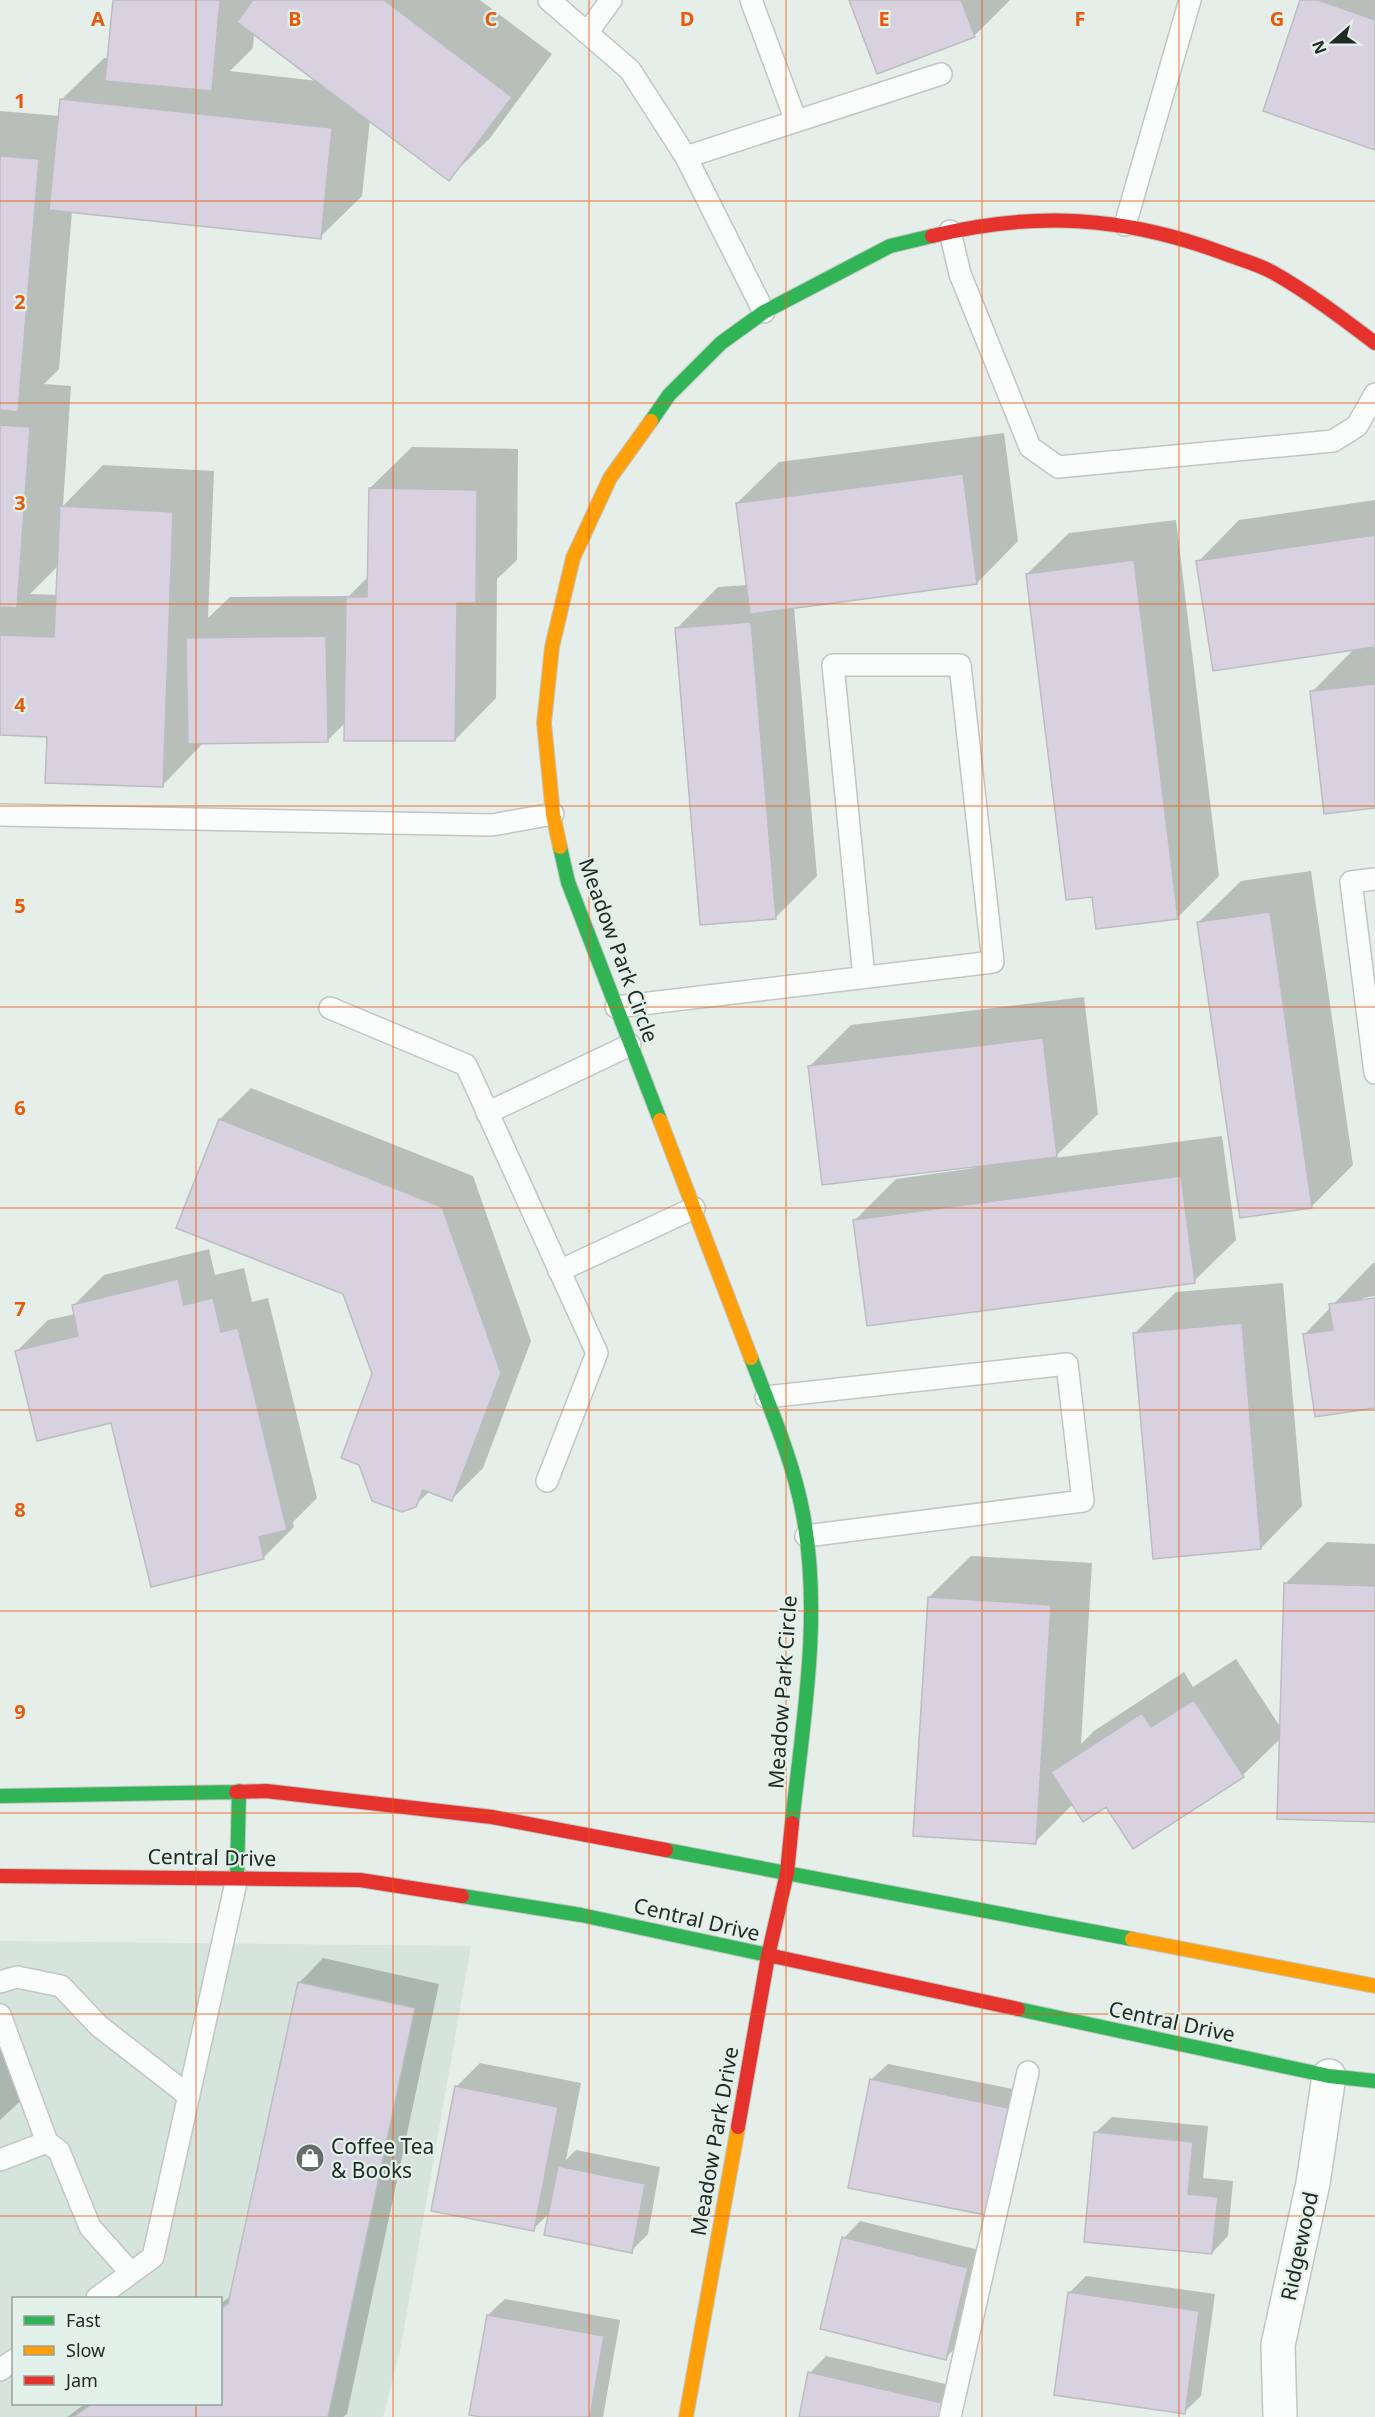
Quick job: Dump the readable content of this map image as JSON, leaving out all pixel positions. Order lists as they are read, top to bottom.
{
  "streets": {
    "street": [
      "Meadow Park Circle",
      "Central Drive",
      "Meadow Park Drive",
      "Ridgewood"
    ]
  },
  "crossings": [
    ["Meadow Park Circle", "Meadow Park Drive"],
    ["Central Drive", "Meadow Park Drive"],
    ["Central Drive", "Ridgewood"]
  ],
  "places": {
    "shop": ["Coffee Tea & Books"]
  },
  "legend": ["Fast", "Slow", "Jam"],
  "north": "left",
  "grid": {
    "columns": [
      "A",
      "B",
      "C",
      "D",
      "E",
      "F",
      "G"
    ],
    "rows": [
      "1",
      "2",
      "3",
      "4",
      "5",
      "6",
      "7",
      "8",
      "9"
    ]
  }
}
